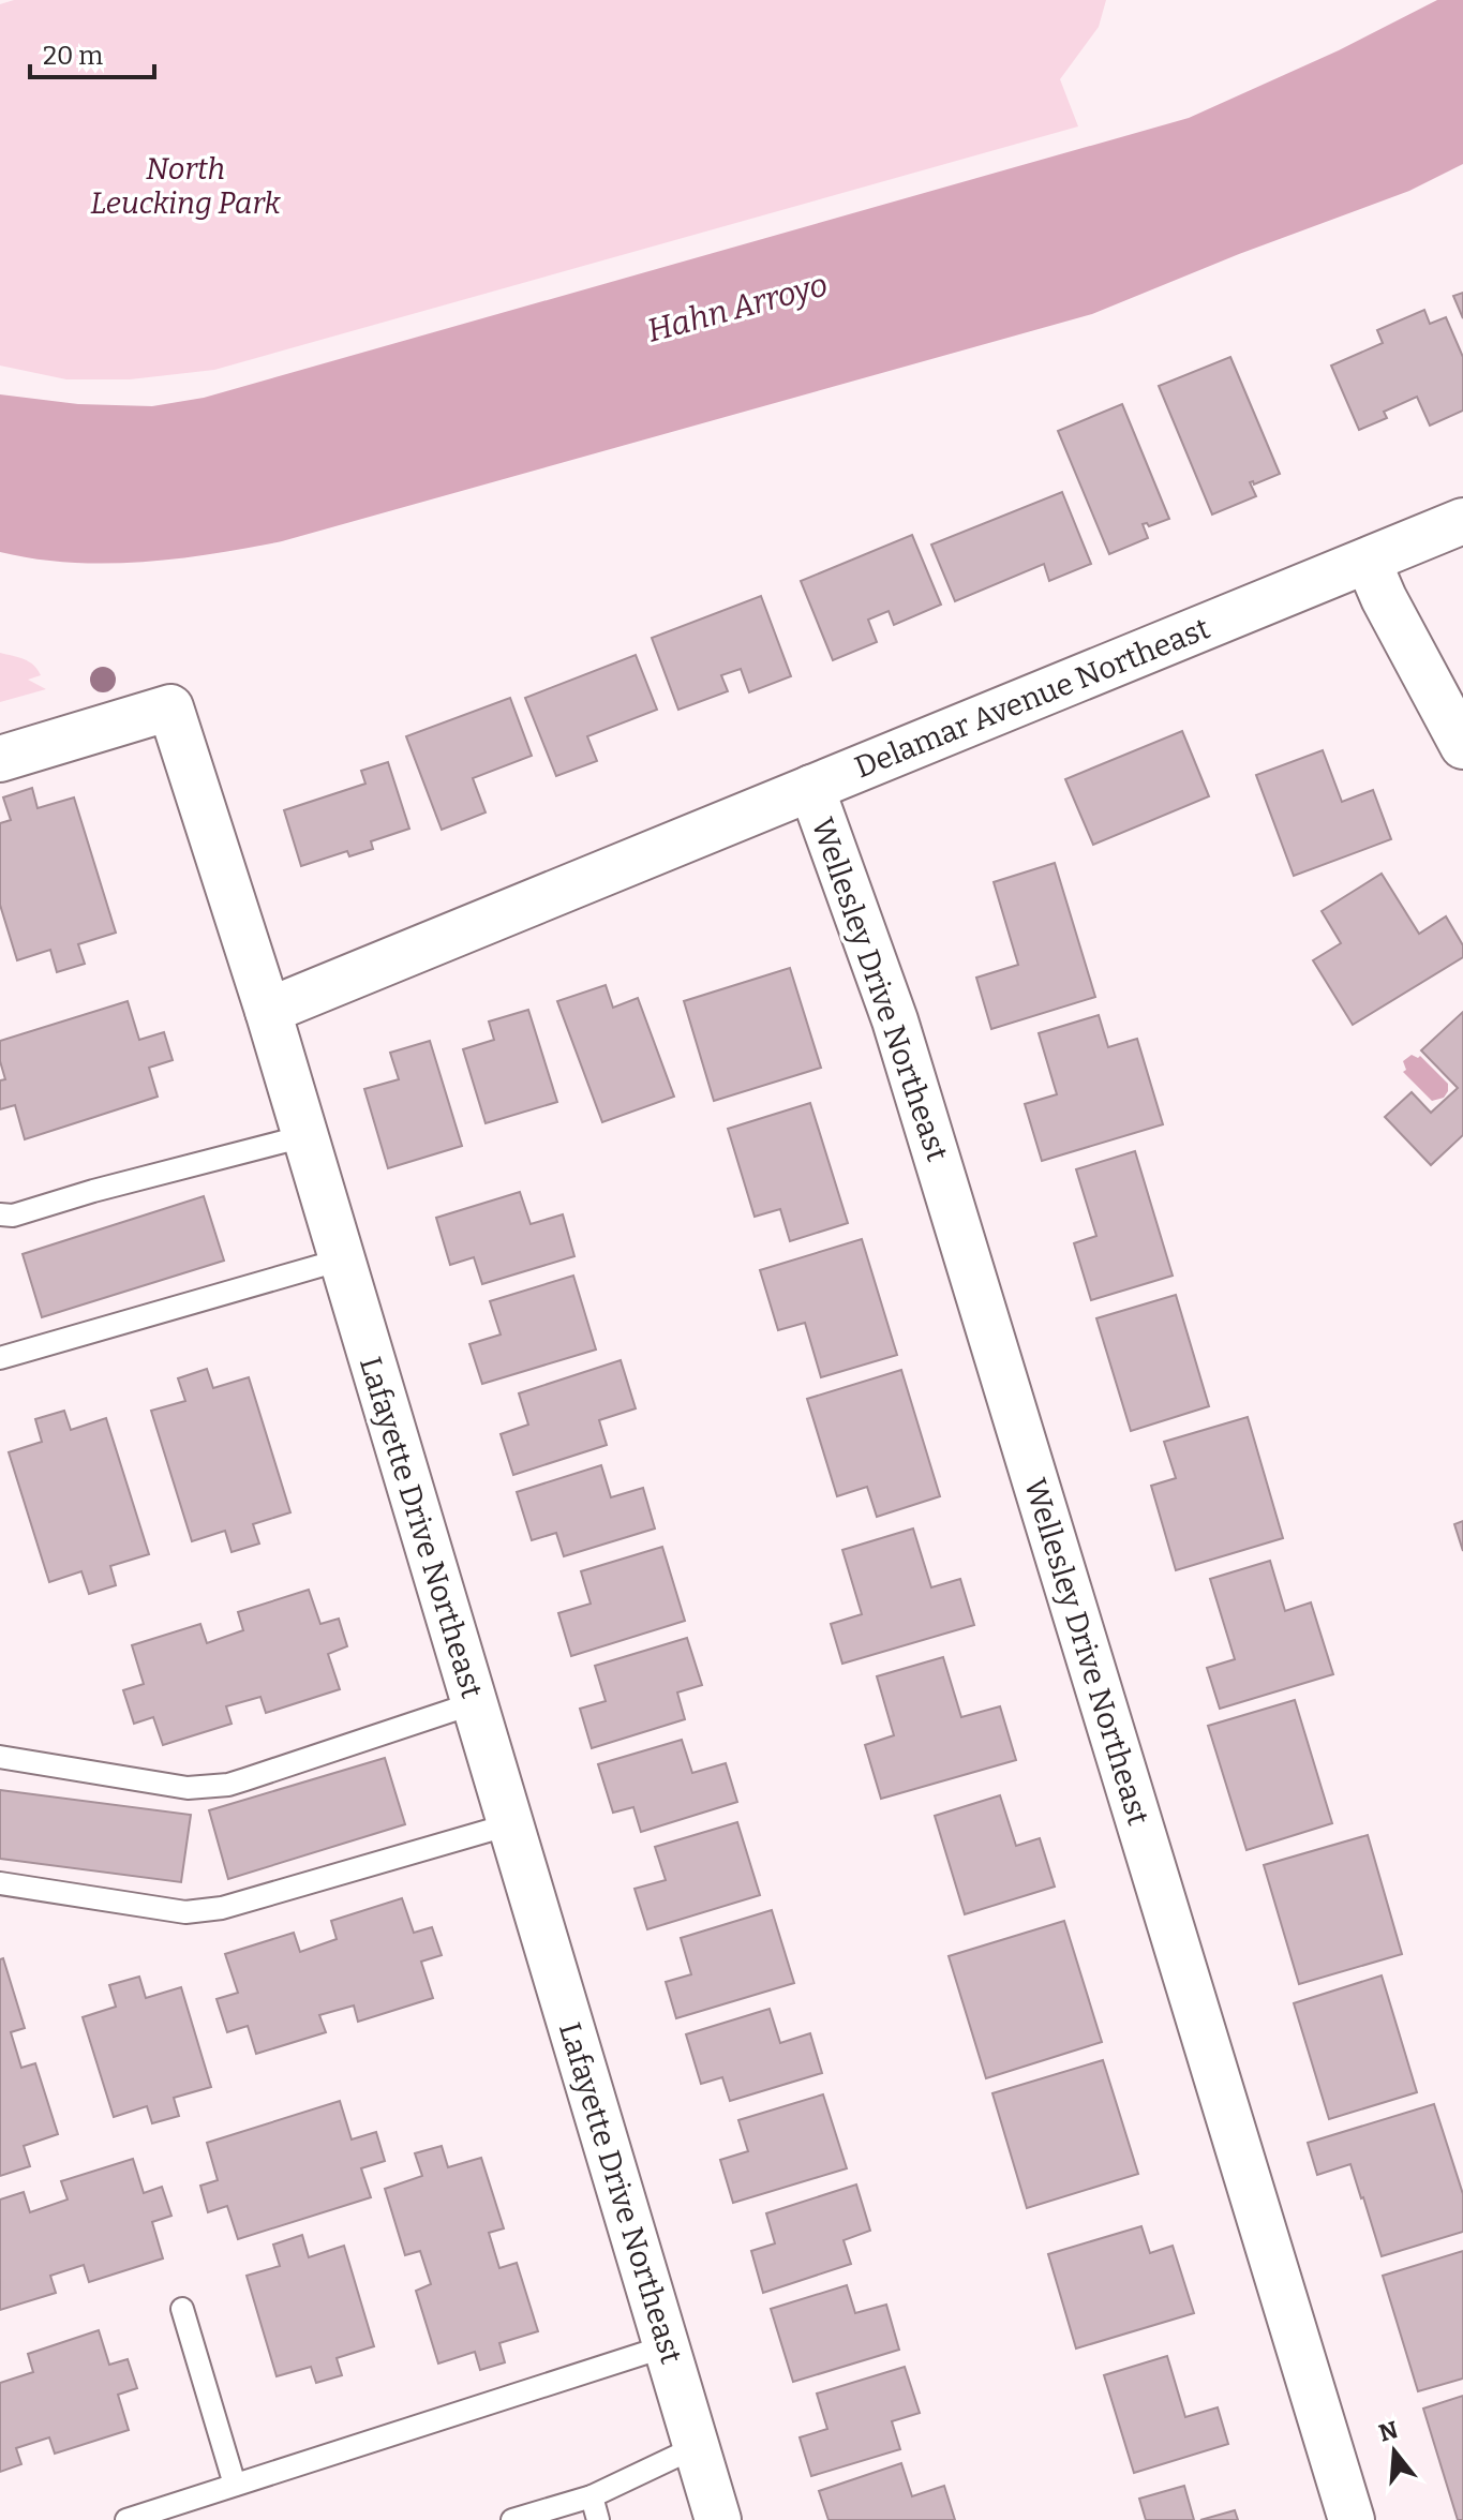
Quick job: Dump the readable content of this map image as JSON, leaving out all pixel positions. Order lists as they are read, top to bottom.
{
  "streets": {
    "street": ["Delamar Avenue Northeast", "Wellesley Drive Northeast", "Lafayette Drive Northeast"]
  },
  "crossings": [
    ["Delamar Avenue Northeast", "Wellesley Drive Northeast"],
    ["Delamar Avenue Northeast", "Lafayette Drive Northeast"]
  ],
  "water": ["Hahn Arroyo"],
  "parks": ["North Leucking Park"],
  "scale_bar": "20 m",
  "north": "top"
}
